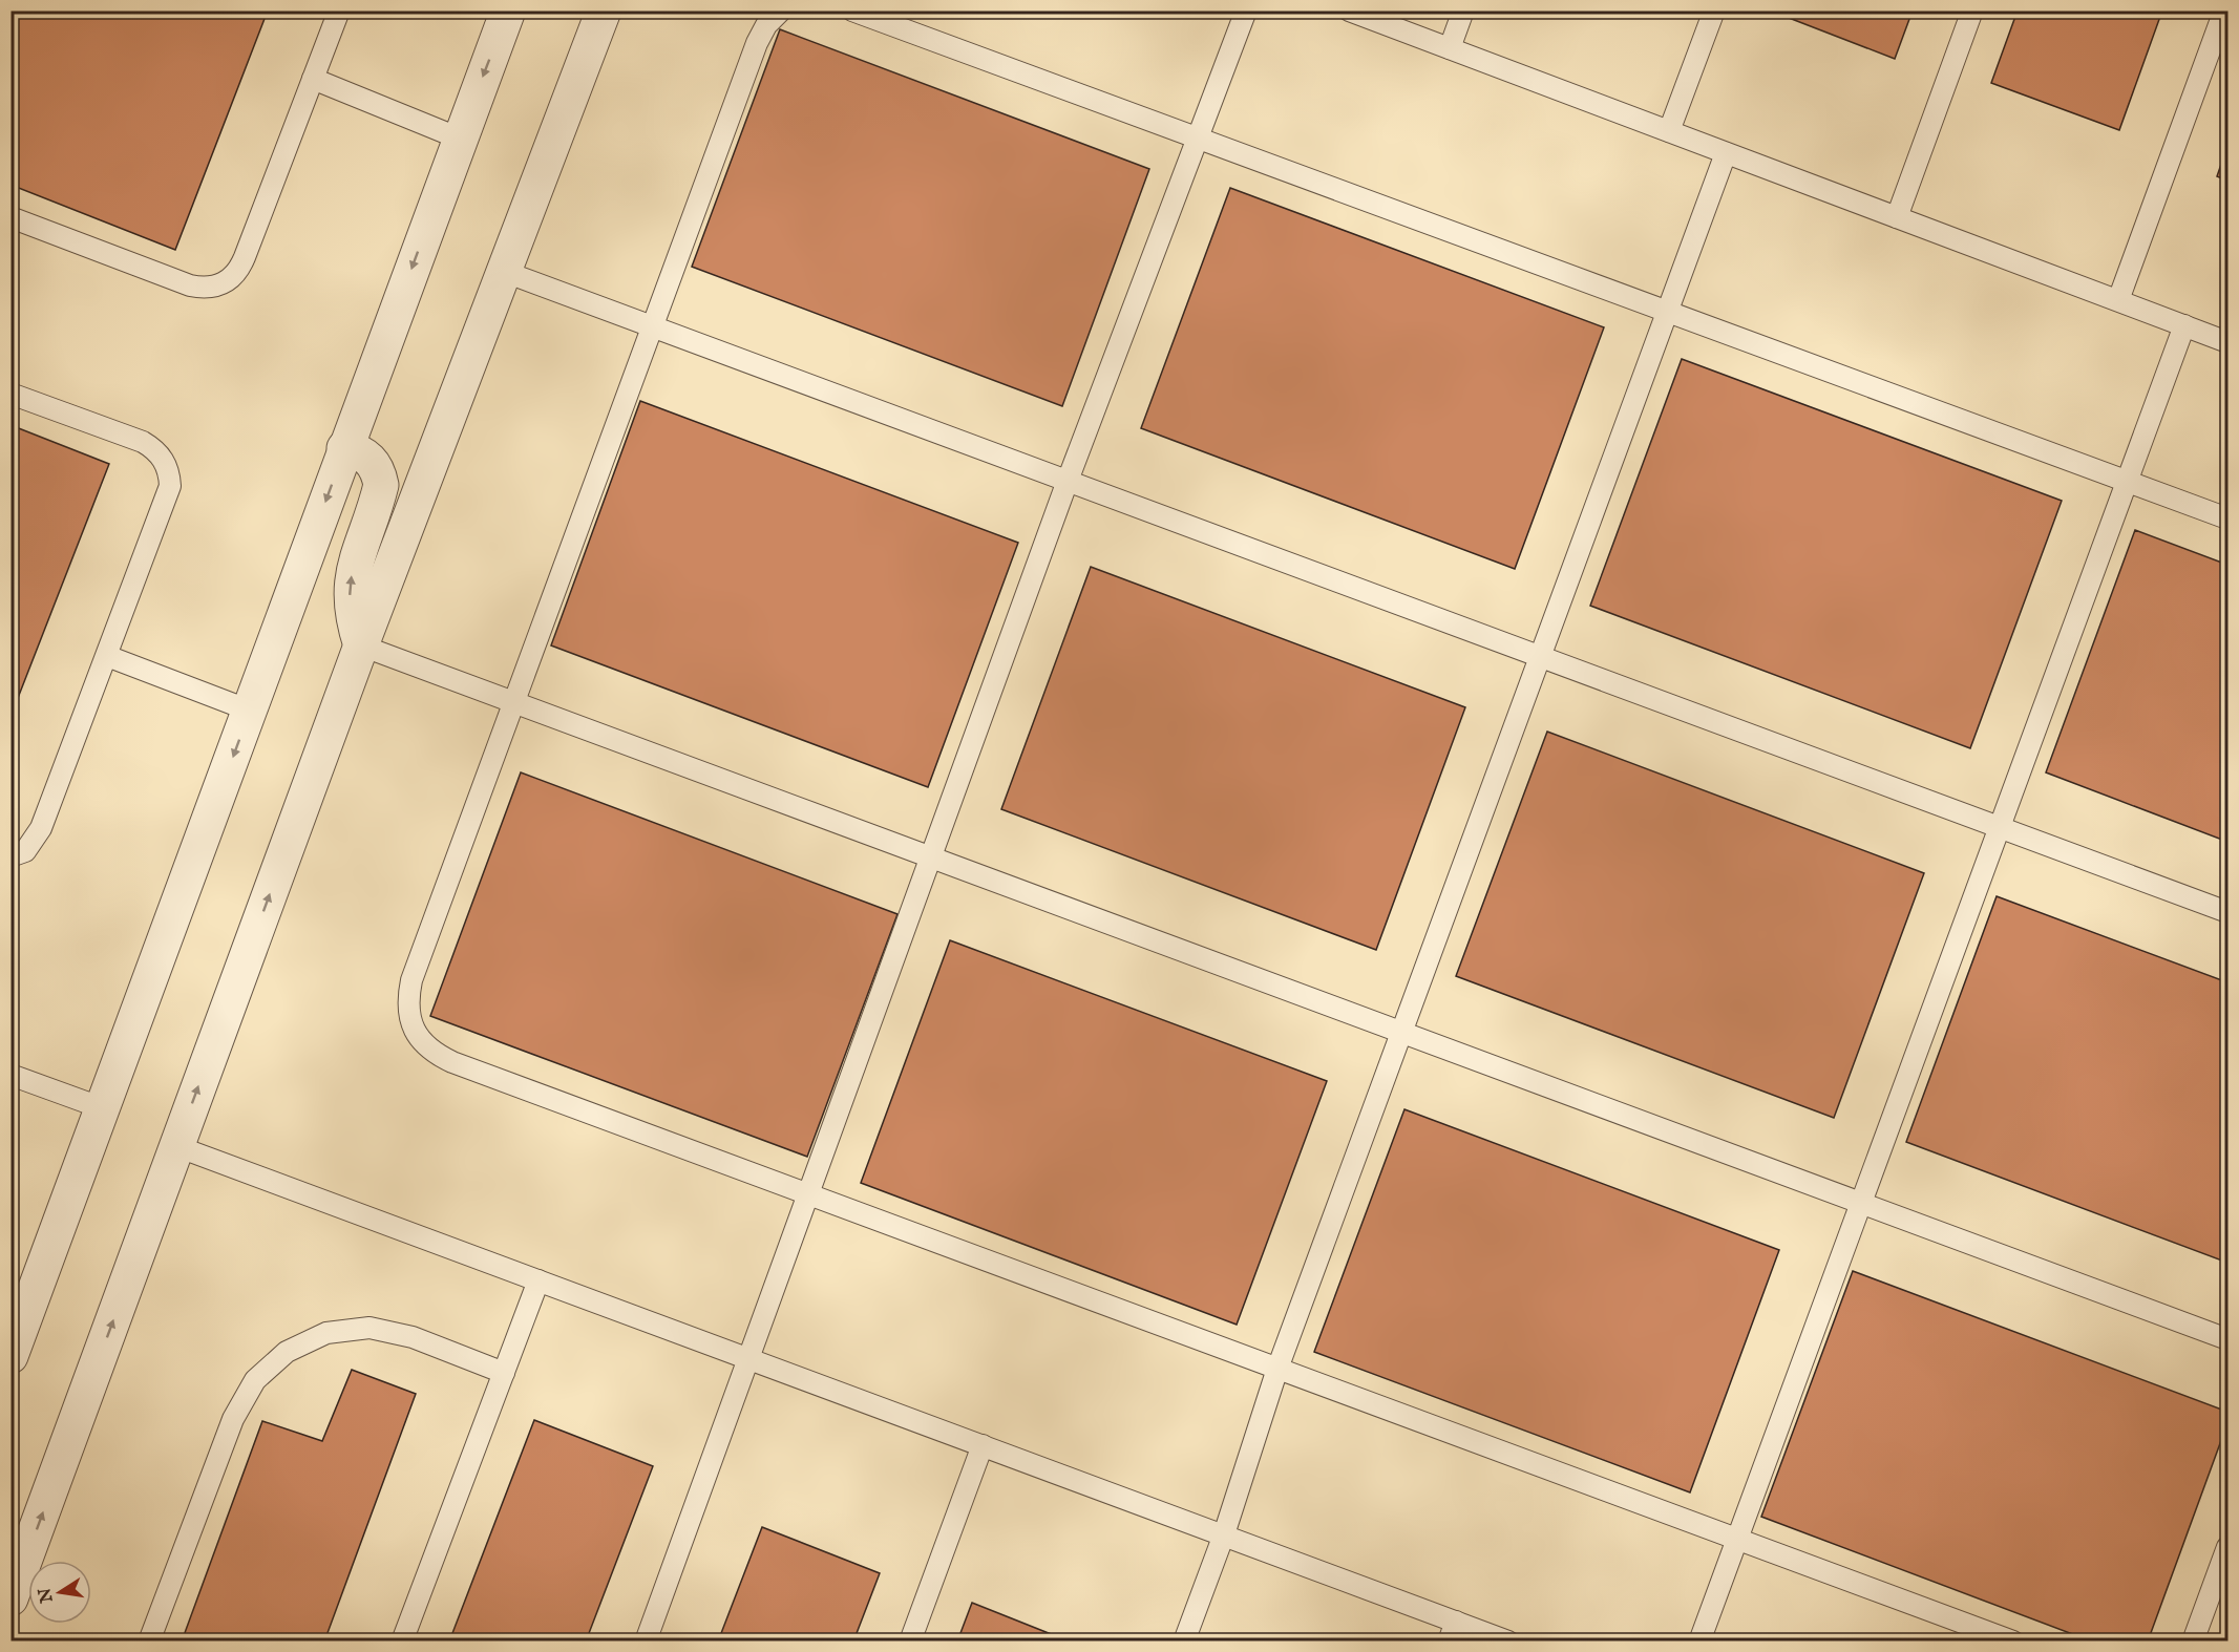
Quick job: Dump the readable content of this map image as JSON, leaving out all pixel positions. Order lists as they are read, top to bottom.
{
  "north": "left"
}
